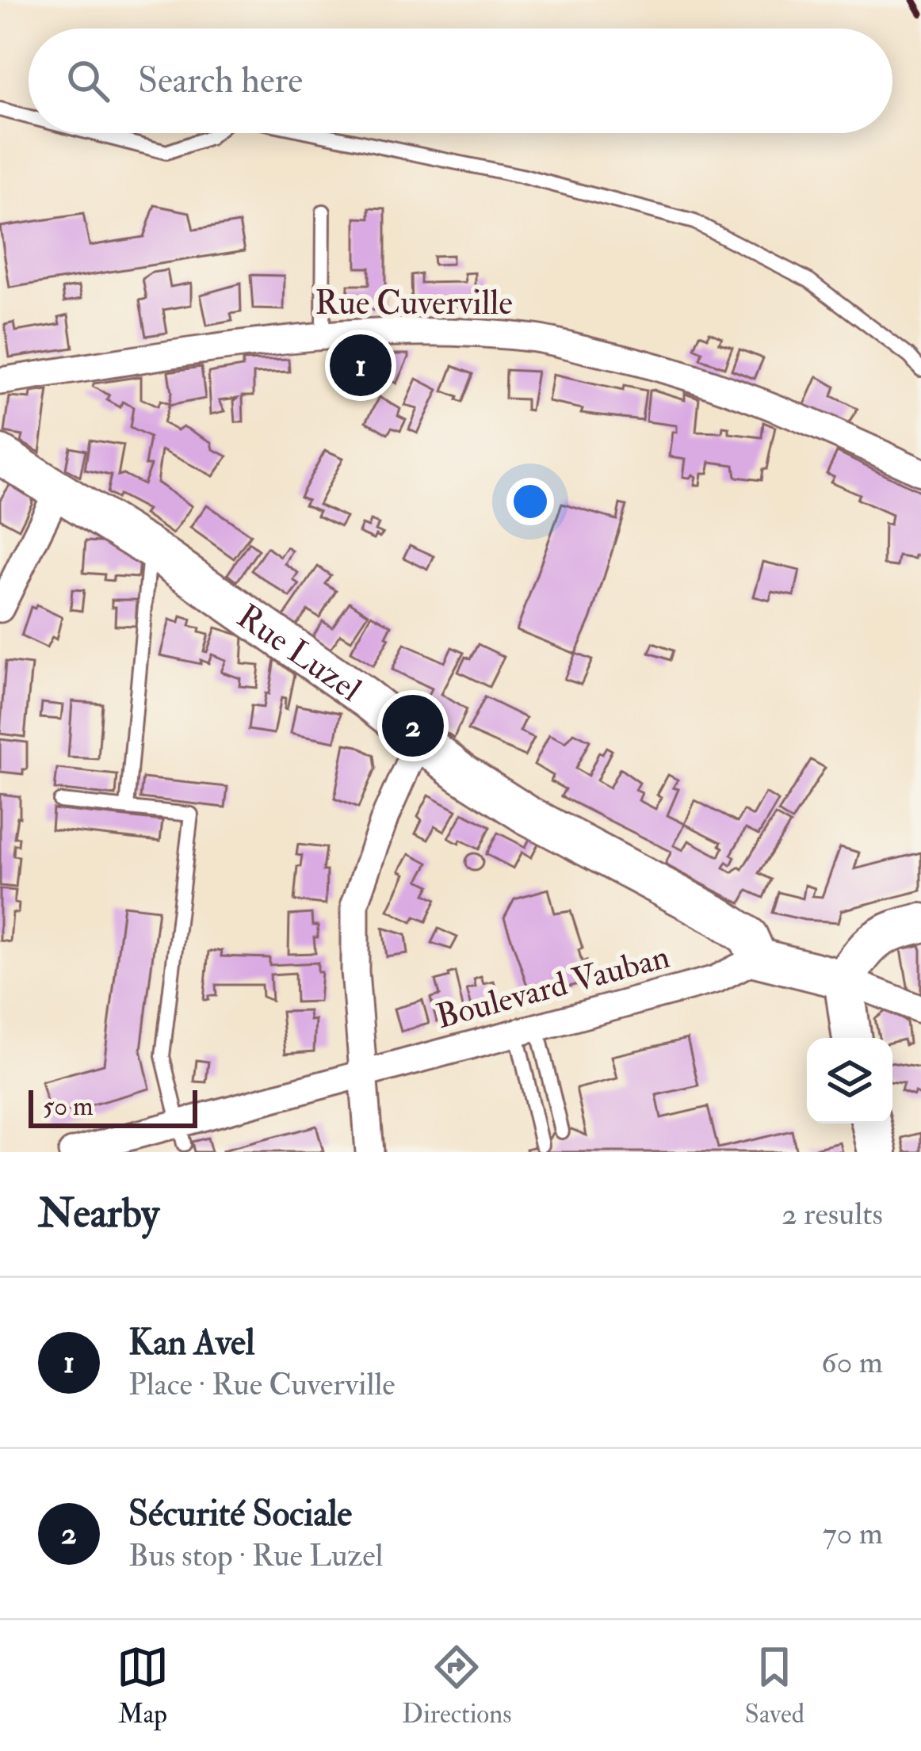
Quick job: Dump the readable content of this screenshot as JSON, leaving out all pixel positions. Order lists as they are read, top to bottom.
{
  "streets": {
    "street": ["Rue Cuverville", "Rue Luzel", "Boulevard Vauban"]
  },
  "crossings": [
    ["Rue Luzel", "Boulevard Vauban"]
  ],
  "scale_bar": "50 m",
  "page": {
    "search": "Search here",
    "pins": ["1", "2"],
    "scale": "50 m",
    "heading": ["Nearby", "2 results"],
    "list": [
      {
        "mark": "1",
        "name": "Kan Avel",
        "note": "Place · Rue Cuverville",
        "value": "60 m"
      },
      {
        "mark": "2",
        "name": "Sécurité Sociale",
        "note": "Bus stop · Rue Luzel",
        "value": "70 m"
      }
    ],
    "nav": ["Map", "Directions", "Saved"]
  }
}
